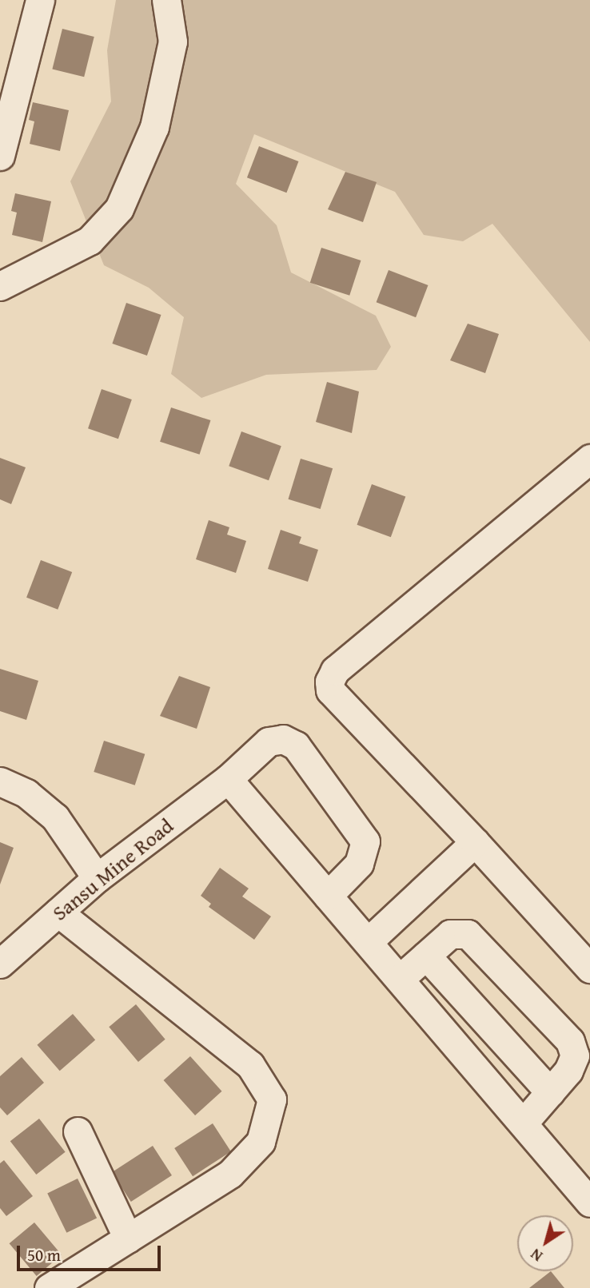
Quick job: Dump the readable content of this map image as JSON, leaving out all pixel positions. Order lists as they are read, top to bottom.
{
  "streets": {
    "street": ["Sansu Mine Road"]
  },
  "scale_bar": "50 m",
  "north": "bottom left"
}
